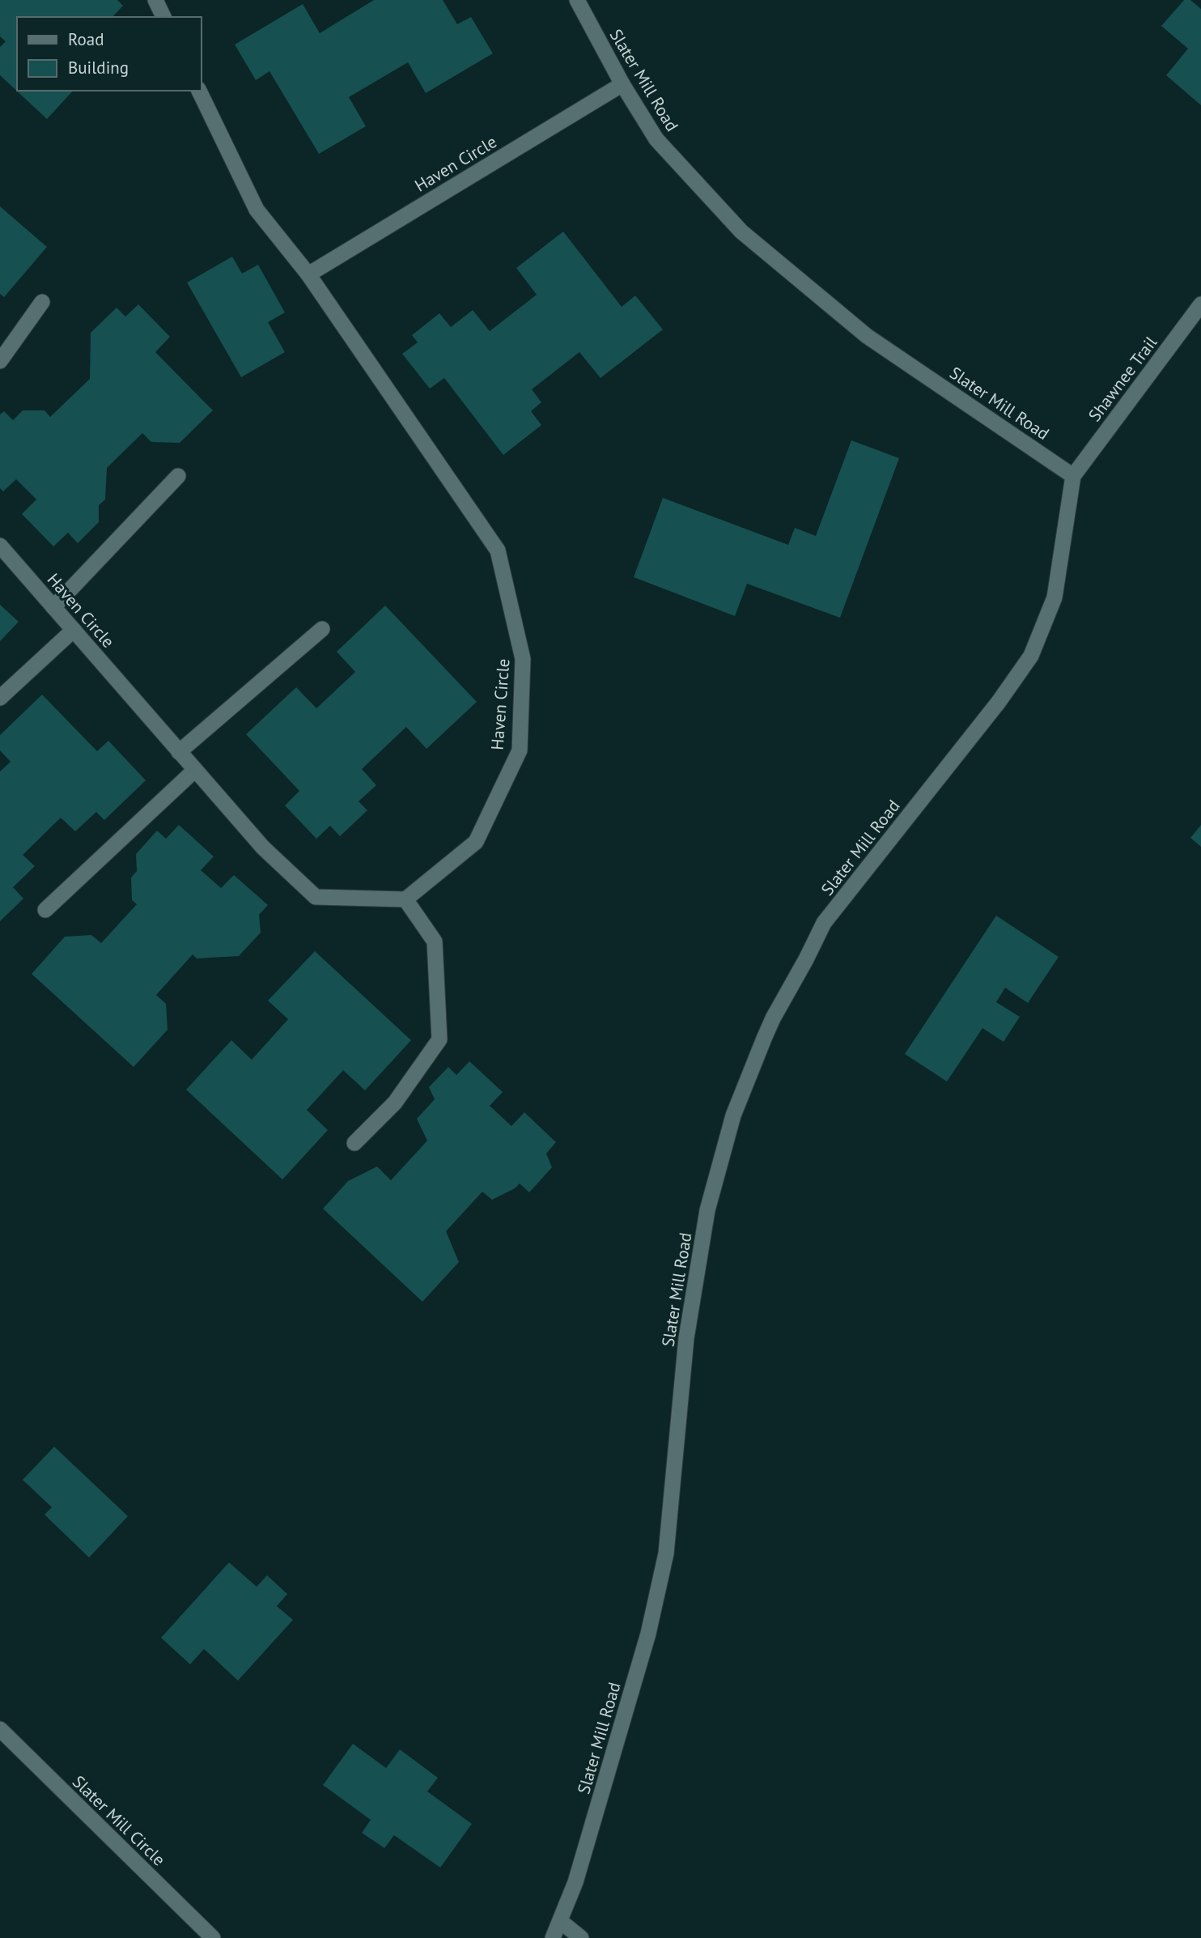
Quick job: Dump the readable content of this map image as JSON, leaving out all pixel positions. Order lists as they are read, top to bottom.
{
  "streets": {
    "street": [
      "Slater Mill Road",
      "Haven Circle",
      "Shawnee Trail",
      "Slater Mill Circle"
    ]
  },
  "crossings": [
    ["Slater Mill Road", "Haven Circle"],
    ["Slater Mill Road", "Shawnee Trail"]
  ],
  "legend": ["Road", "Building"]
}
